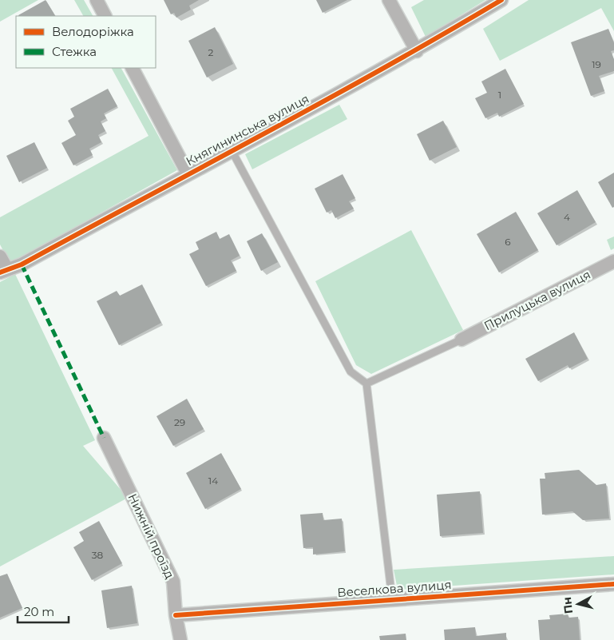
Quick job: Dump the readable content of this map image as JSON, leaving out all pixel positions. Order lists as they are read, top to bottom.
{
  "streets": {
    "street": [
      "Княгининська вулиця",
      "Прилуцька вулиця",
      "Нижній проїзд",
      "Веселкова вулиця"
    ]
  },
  "crossings": [
    ["Нижній проїзд", "Веселкова вулиця"]
  ],
  "house_numbers": [
    "2",
    "19",
    "1",
    "4",
    "6",
    "29",
    "14",
    "38"
  ],
  "legend": ["Велодоріжка", "Стежка"],
  "scale_bar": "20 m",
  "north": "left"
}
